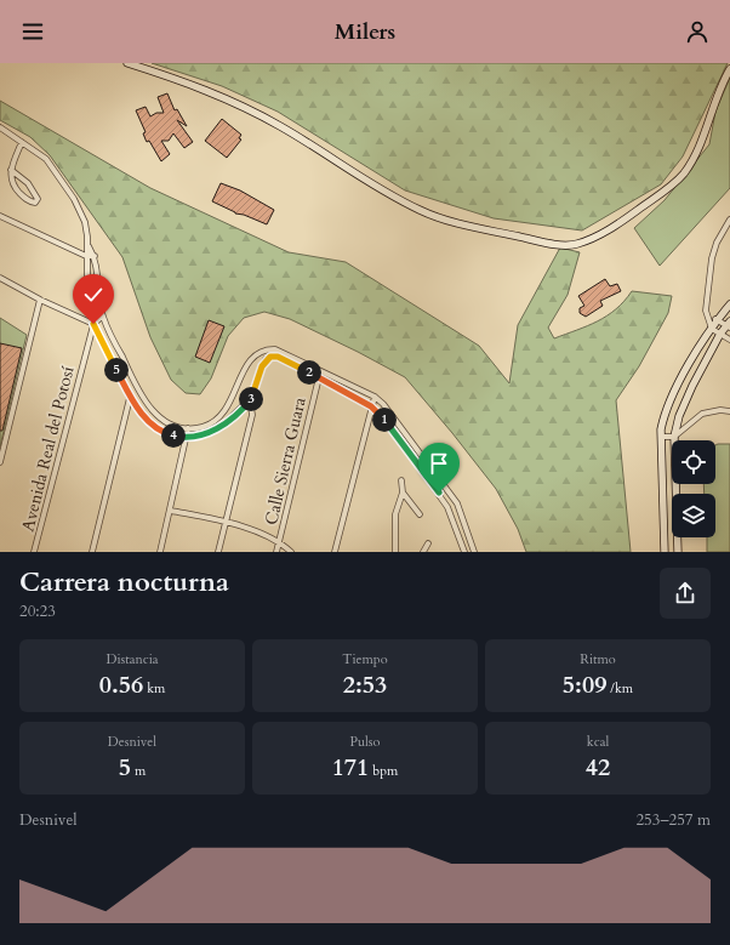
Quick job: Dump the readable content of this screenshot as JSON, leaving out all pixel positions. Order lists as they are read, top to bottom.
{
  "streets": {
    "street": ["Avenida Real del Potosí", "Calle Sierra Guara"]
  },
  "page": {
    "header": "Milers",
    "pins": [
      "5",
      "2",
      "3",
      "1",
      "4"
    ],
    "heading": ["Carrera nocturna", "20:23"],
    "stats": [
      ["Distancia", "0.56 km"],
      ["Tiempo", "2:53"],
      ["Ritmo", "5:09 /km"],
      ["Desnivel", "5 m"],
      ["Pulso", "171 bpm"],
      ["kcal", "42"]
    ],
    "chart": ["Desnivel", "253–257 m"]
  }
}
